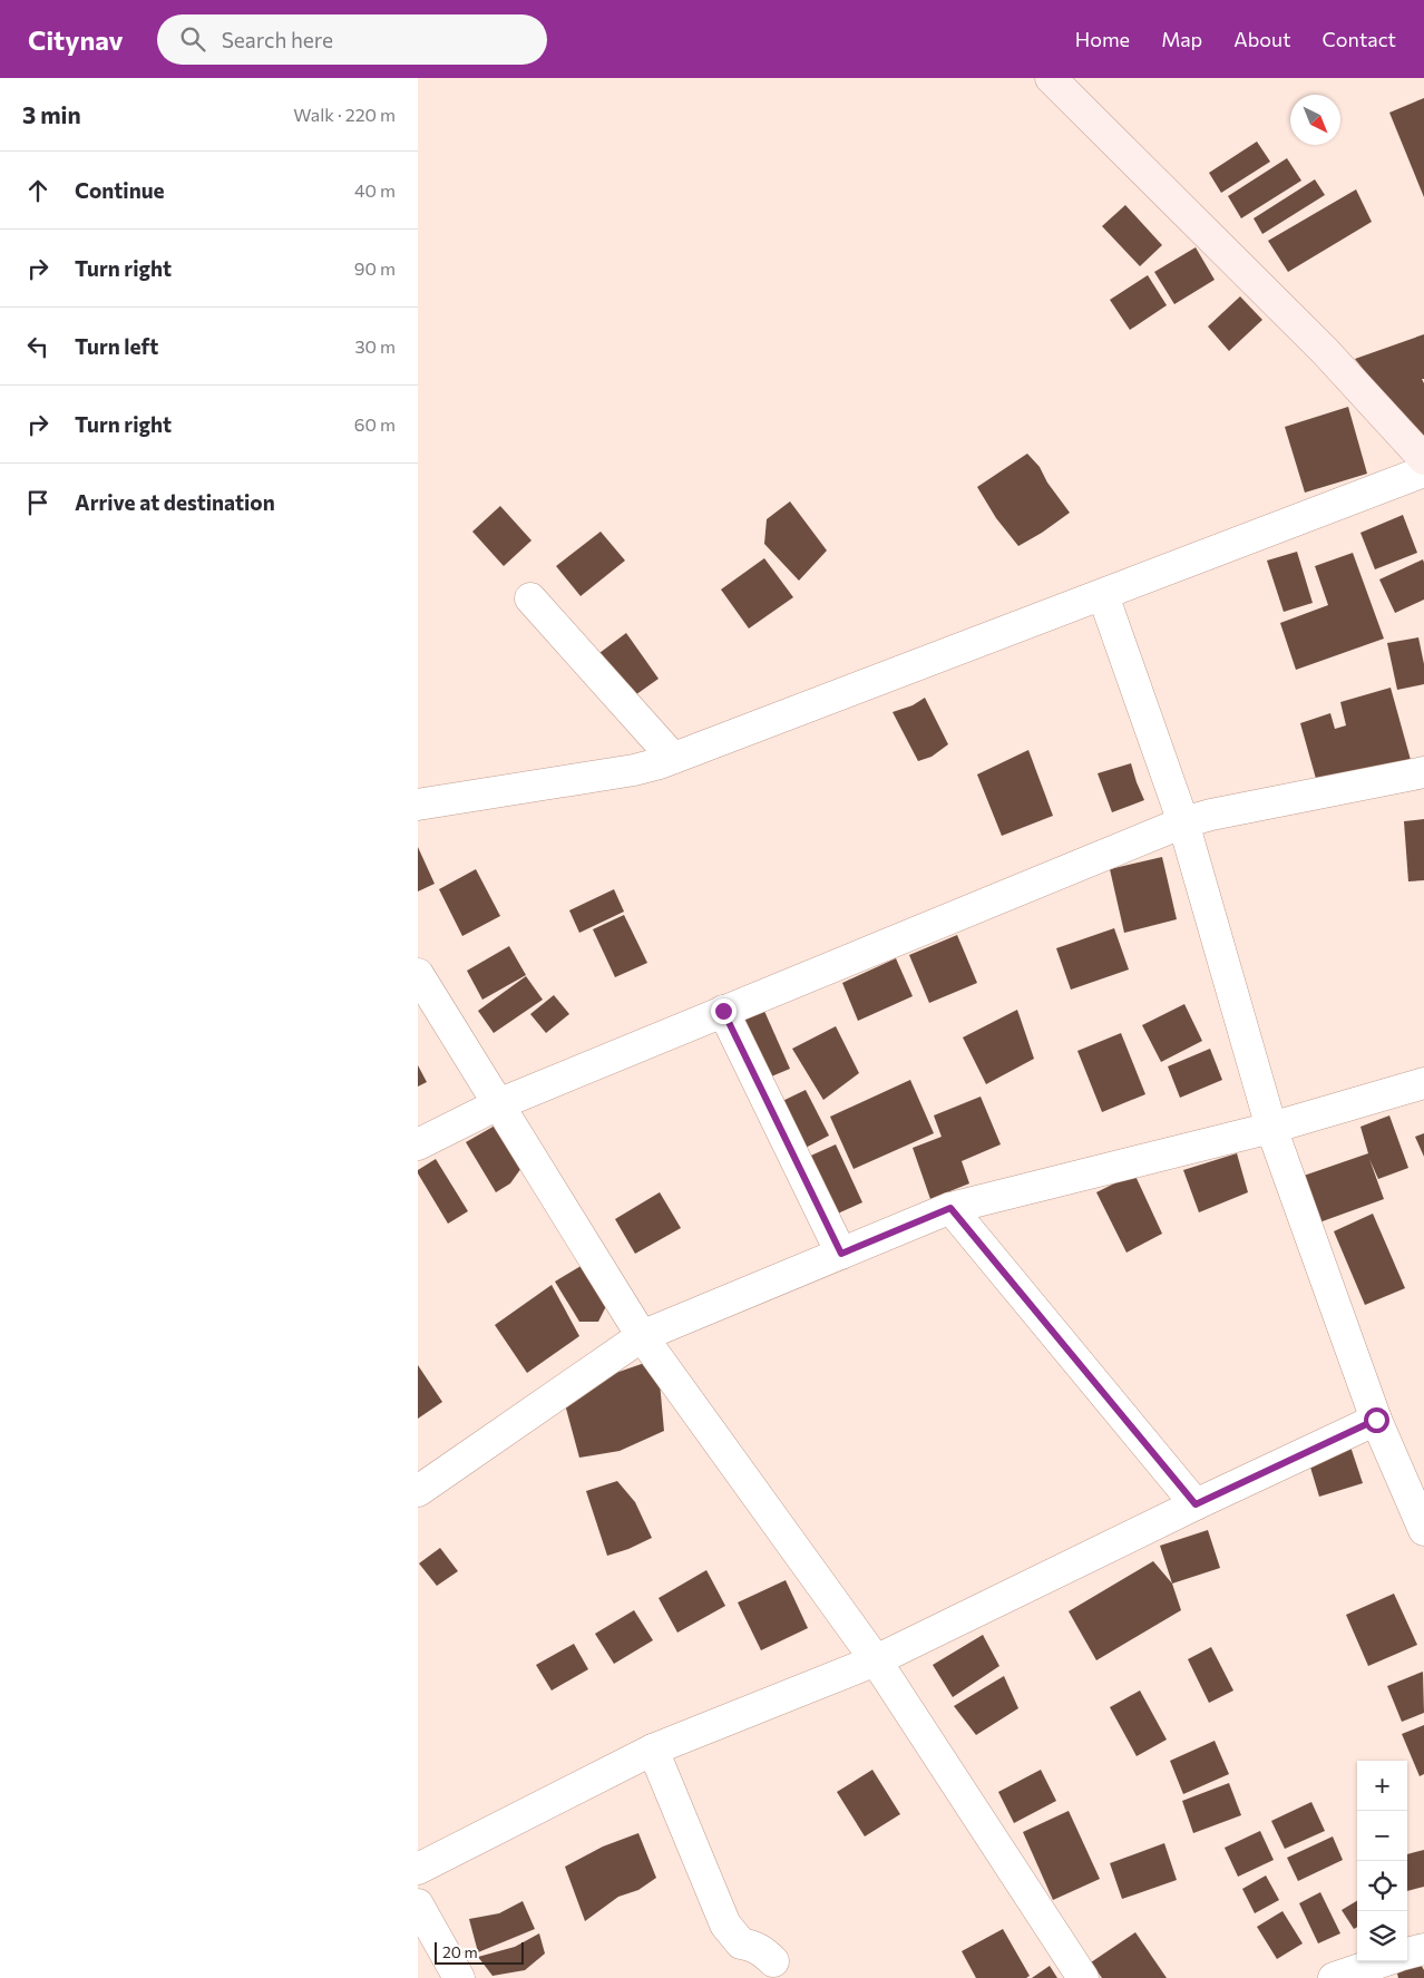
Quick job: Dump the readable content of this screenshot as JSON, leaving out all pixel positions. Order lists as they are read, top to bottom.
{
  "scale_bar": "20 m",
  "north": "bottom right",
  "page": {
    "header": "Citynav",
    "search": "Search here",
    "nav": [
      "Home",
      "Map",
      "About",
      "Contact"
    ],
    "heading": ["3 min", "Walk · 220 m"],
    "list": [
      ["Continue", "40 m"],
      ["Turn right", "90 m"],
      ["Turn left", "30 m"],
      ["Turn right", "60 m"],
      "Arrive at destination"
    ],
    "map_buttons": ["+", "−"],
    "scale": "20 m"
  }
}
